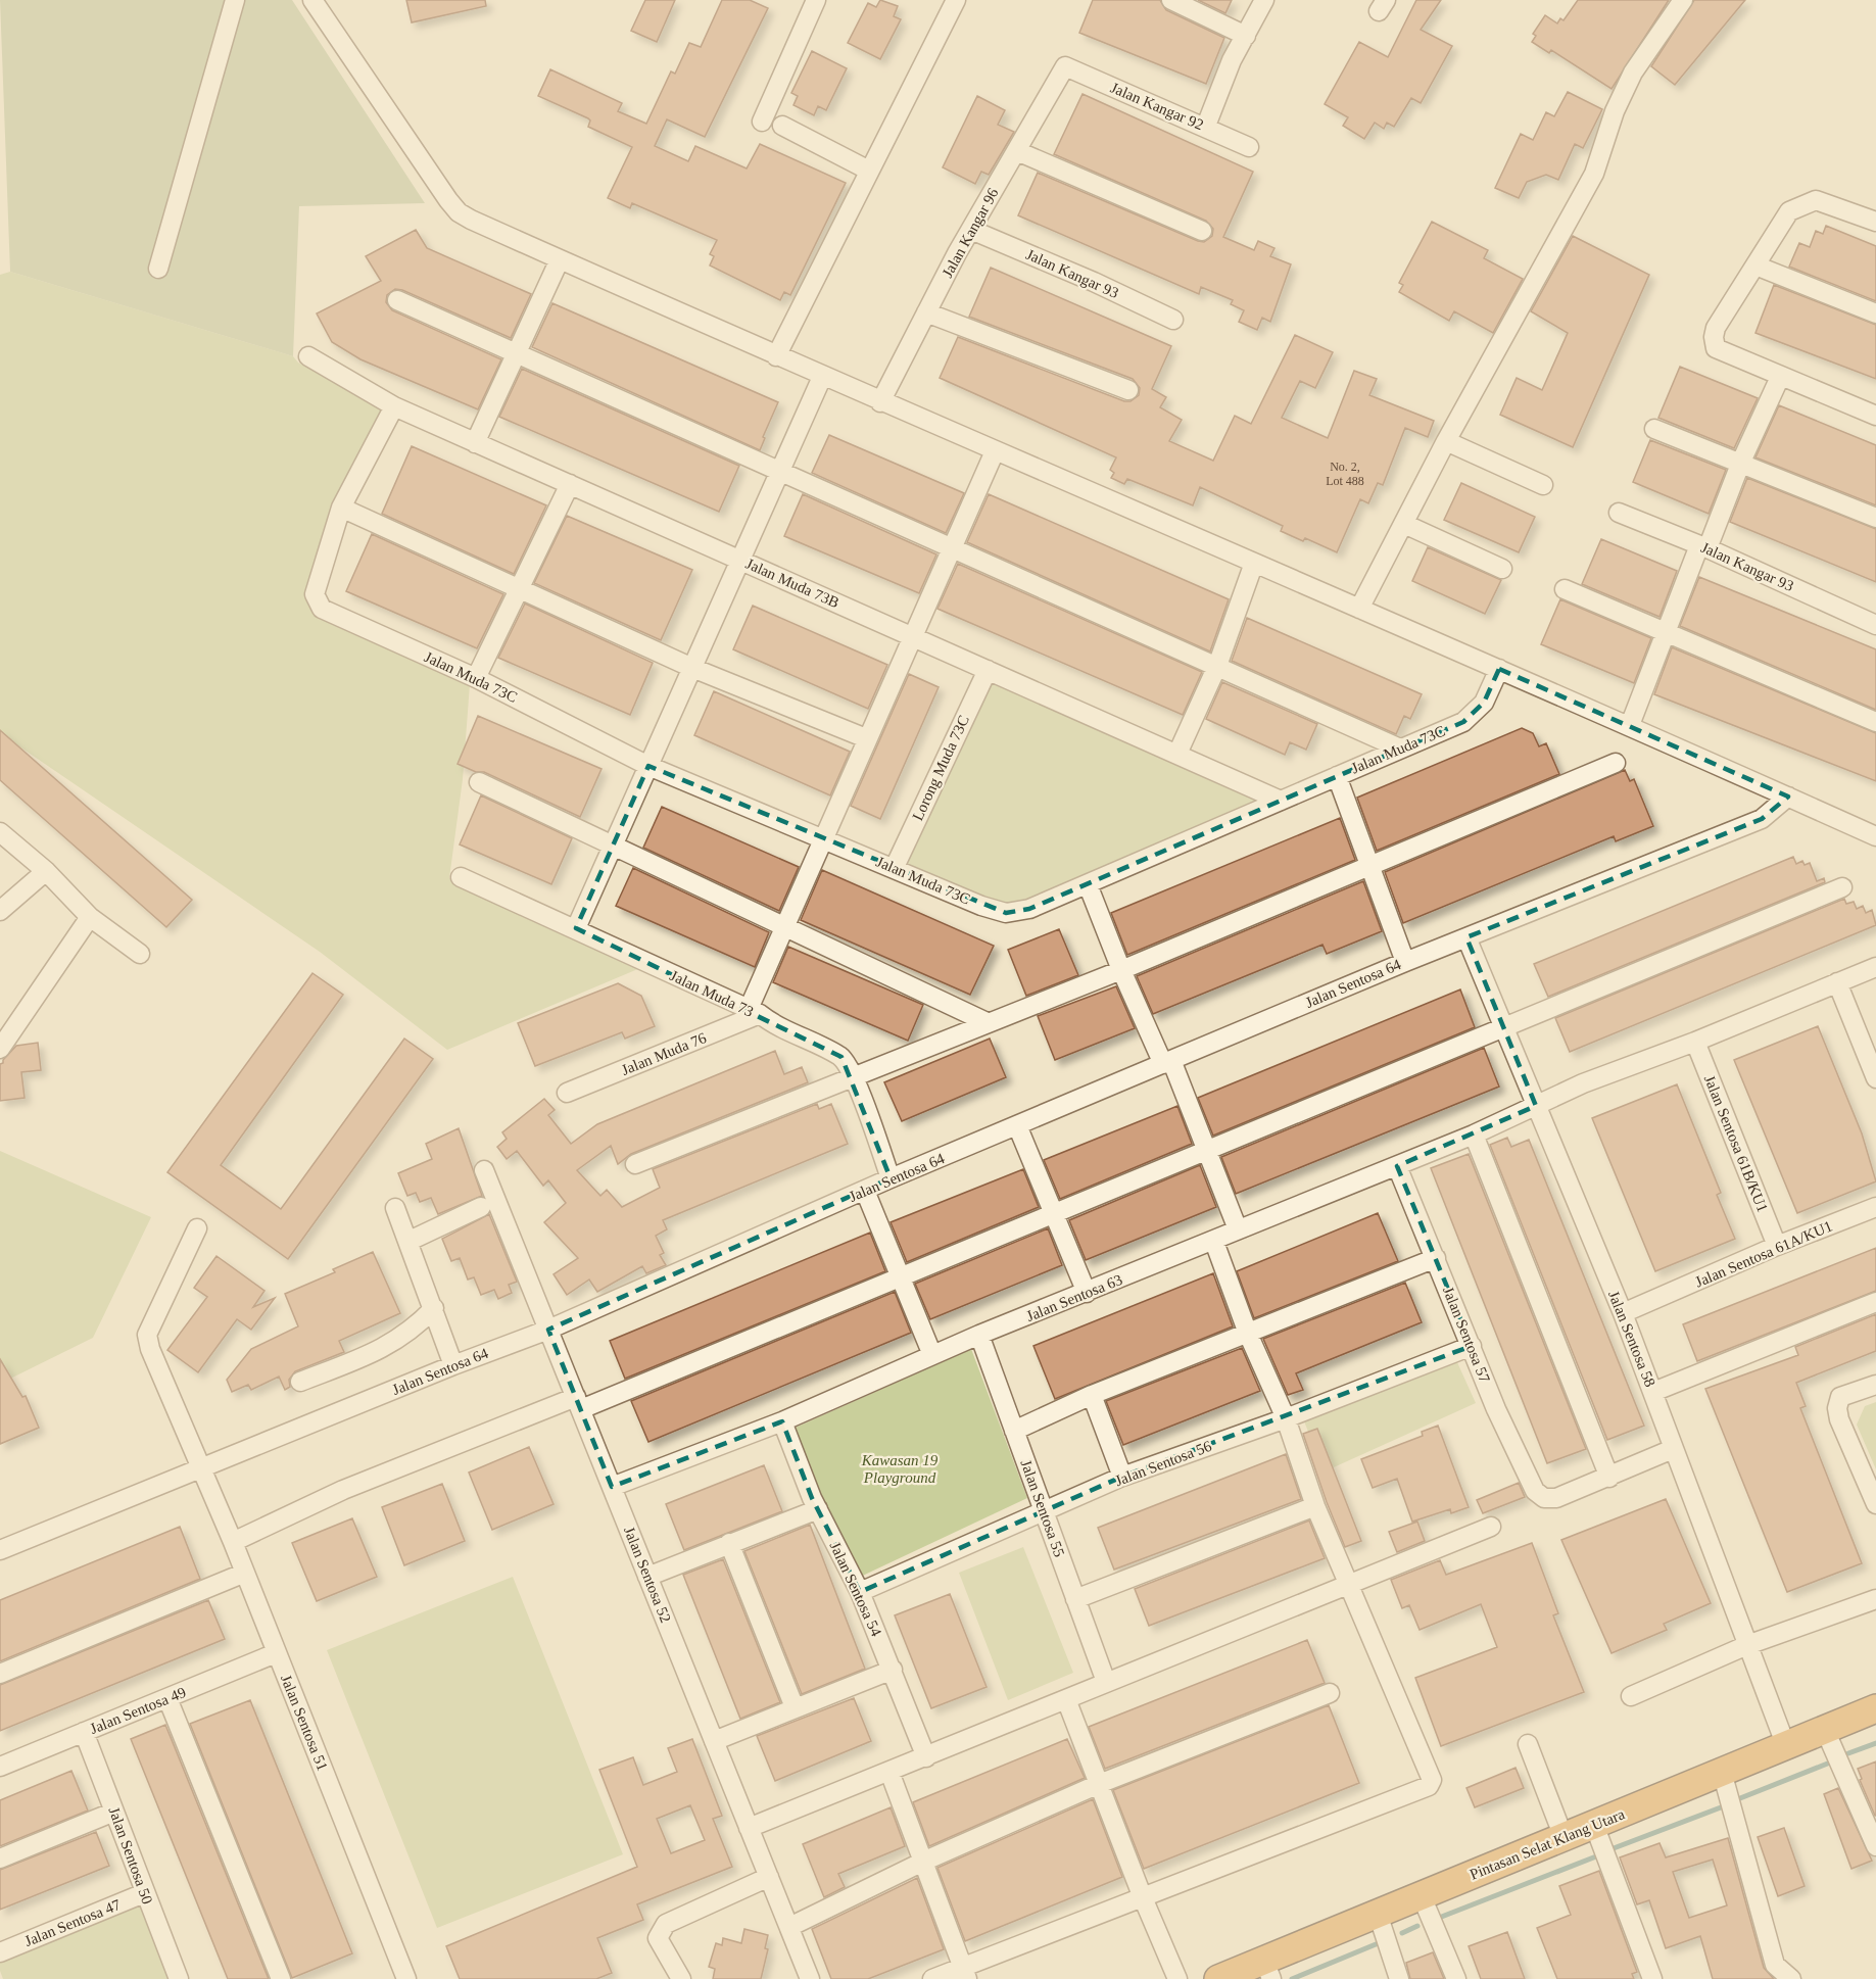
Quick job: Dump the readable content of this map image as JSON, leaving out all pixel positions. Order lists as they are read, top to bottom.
{
  "streets": {
    "highway": ["Pintasan Selat Klang Utara"],
    "street": [
      "Jalan Kangar 92",
      "Jalan Kangar 96",
      "Jalan Kangar 93",
      "Jalan Muda 73B",
      "Jalan Muda 73C",
      "Lorong Muda 73C",
      "Jalan Sentosa 64",
      "Jalan Muda 73",
      "Jalan Muda 76",
      "Jalan Sentosa 61B/KU1",
      "Jalan Sentosa 61A/KU1",
      "Jalan Sentosa 63",
      "Jalan Sentosa 57",
      "Jalan Sentosa 58",
      "Jalan Sentosa 56",
      "Jalan Sentosa 55",
      "Jalan Sentosa 52",
      "Jalan Sentosa 54",
      "Jalan Sentosa 49",
      "Jalan Sentosa 51",
      "Jalan Sentosa 50",
      "Jalan Sentosa 47"
    ]
  },
  "crossings": [
    ["Jalan Kangar 92", "Jalan Kangar 96"],
    ["Jalan Kangar 96", "Jalan Kangar 93"],
    ["Jalan Muda 73B", "Jalan Muda 73C"],
    ["Jalan Muda 73B", "Lorong Muda 73C"],
    ["Jalan Muda 73C", "Lorong Muda 73C"],
    ["Jalan Sentosa 64", "Jalan Muda 73"],
    ["Jalan Sentosa 64", "Jalan Sentosa 58"],
    ["Jalan Sentosa 64", "Jalan Sentosa 52"],
    ["Jalan Sentosa 64", "Jalan Sentosa 51"],
    ["Jalan Muda 73", "Jalan Muda 76"],
    ["Jalan Sentosa 61B/KU1", "Jalan Sentosa 61A/KU1"],
    ["Jalan Sentosa 61B/KU1", "Jalan Sentosa 63"],
    ["Jalan Sentosa 61A/KU1", "Jalan Sentosa 58"],
    ["Jalan Sentosa 63", "Jalan Sentosa 57"],
    ["Jalan Sentosa 63", "Jalan Sentosa 58"],
    ["Jalan Sentosa 63", "Jalan Sentosa 55"],
    ["Jalan Sentosa 63", "Jalan Sentosa 52"],
    ["Jalan Sentosa 63", "Jalan Sentosa 54"],
    ["Jalan Sentosa 57", "Jalan Sentosa 56"],
    ["Jalan Sentosa 58", "Pintasan Selat Klang Utara"],
    ["Jalan Sentosa 56", "Jalan Sentosa 55"],
    ["Jalan Sentosa 56", "Jalan Sentosa 54"],
    ["Jalan Sentosa 49", "Jalan Sentosa 51"],
    ["Jalan Sentosa 49", "Jalan Sentosa 50"],
    ["Jalan Sentosa 50", "Jalan Sentosa 47"]
  ],
  "parks": ["Kawasan 19 Playground"],
  "house_numbers": ["No. 2, Lot 488"]
}
